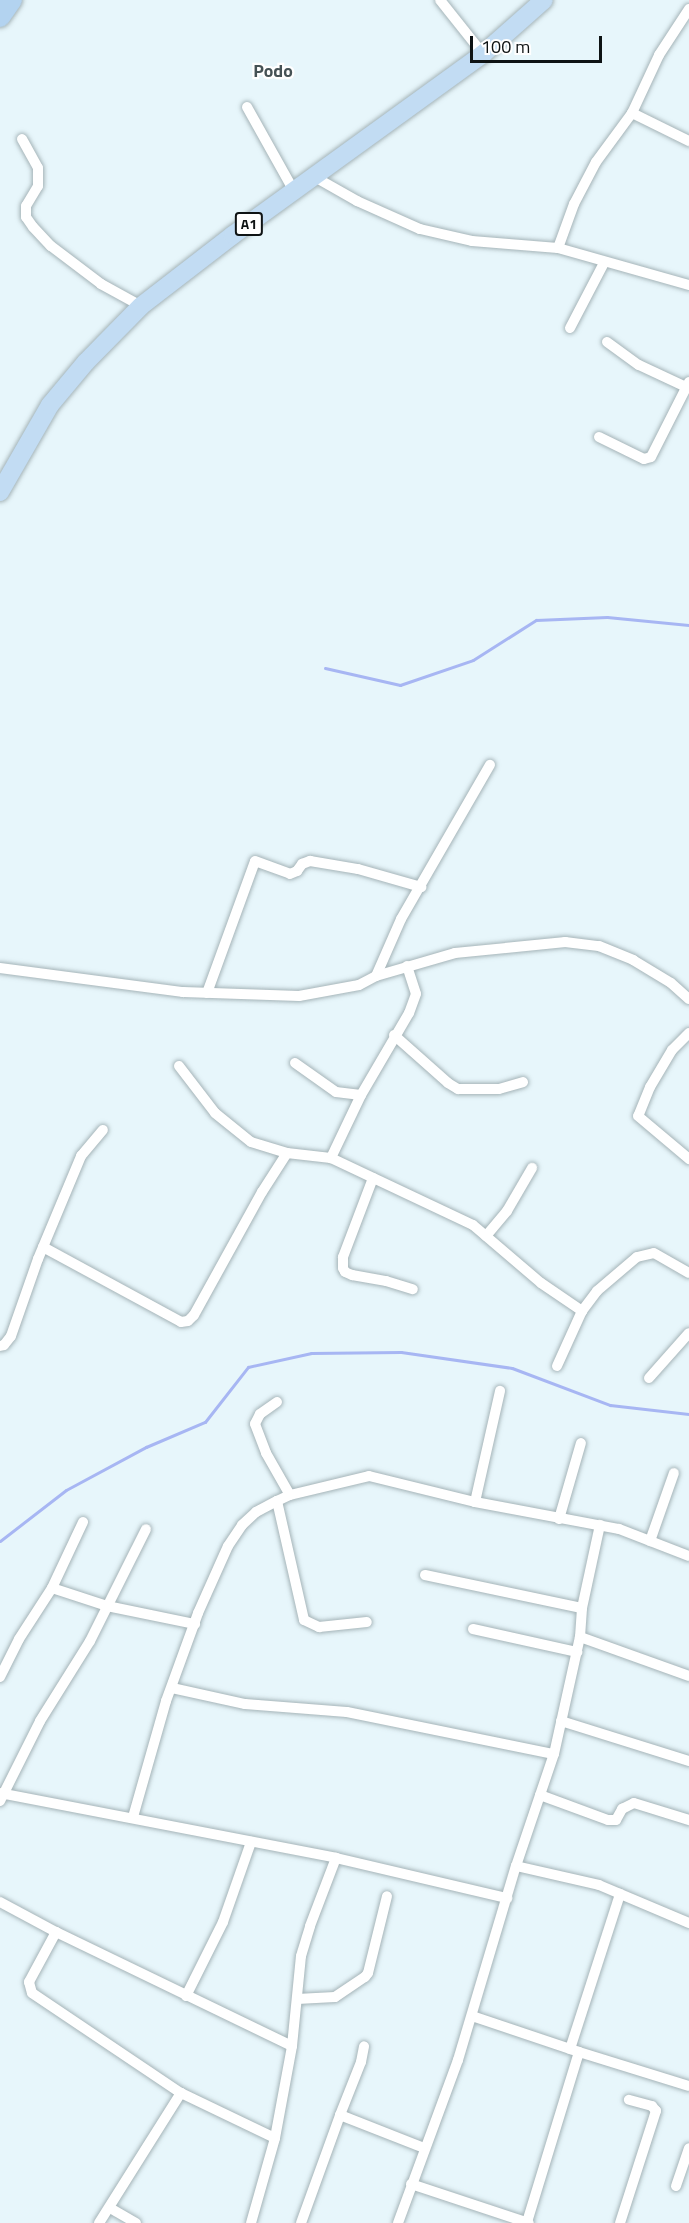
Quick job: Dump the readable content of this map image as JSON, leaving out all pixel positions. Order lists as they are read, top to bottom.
{
  "streets": {
    "highway": ["A1"]
  },
  "districts": ["Podo"],
  "scale_bar": "100 m"
}
